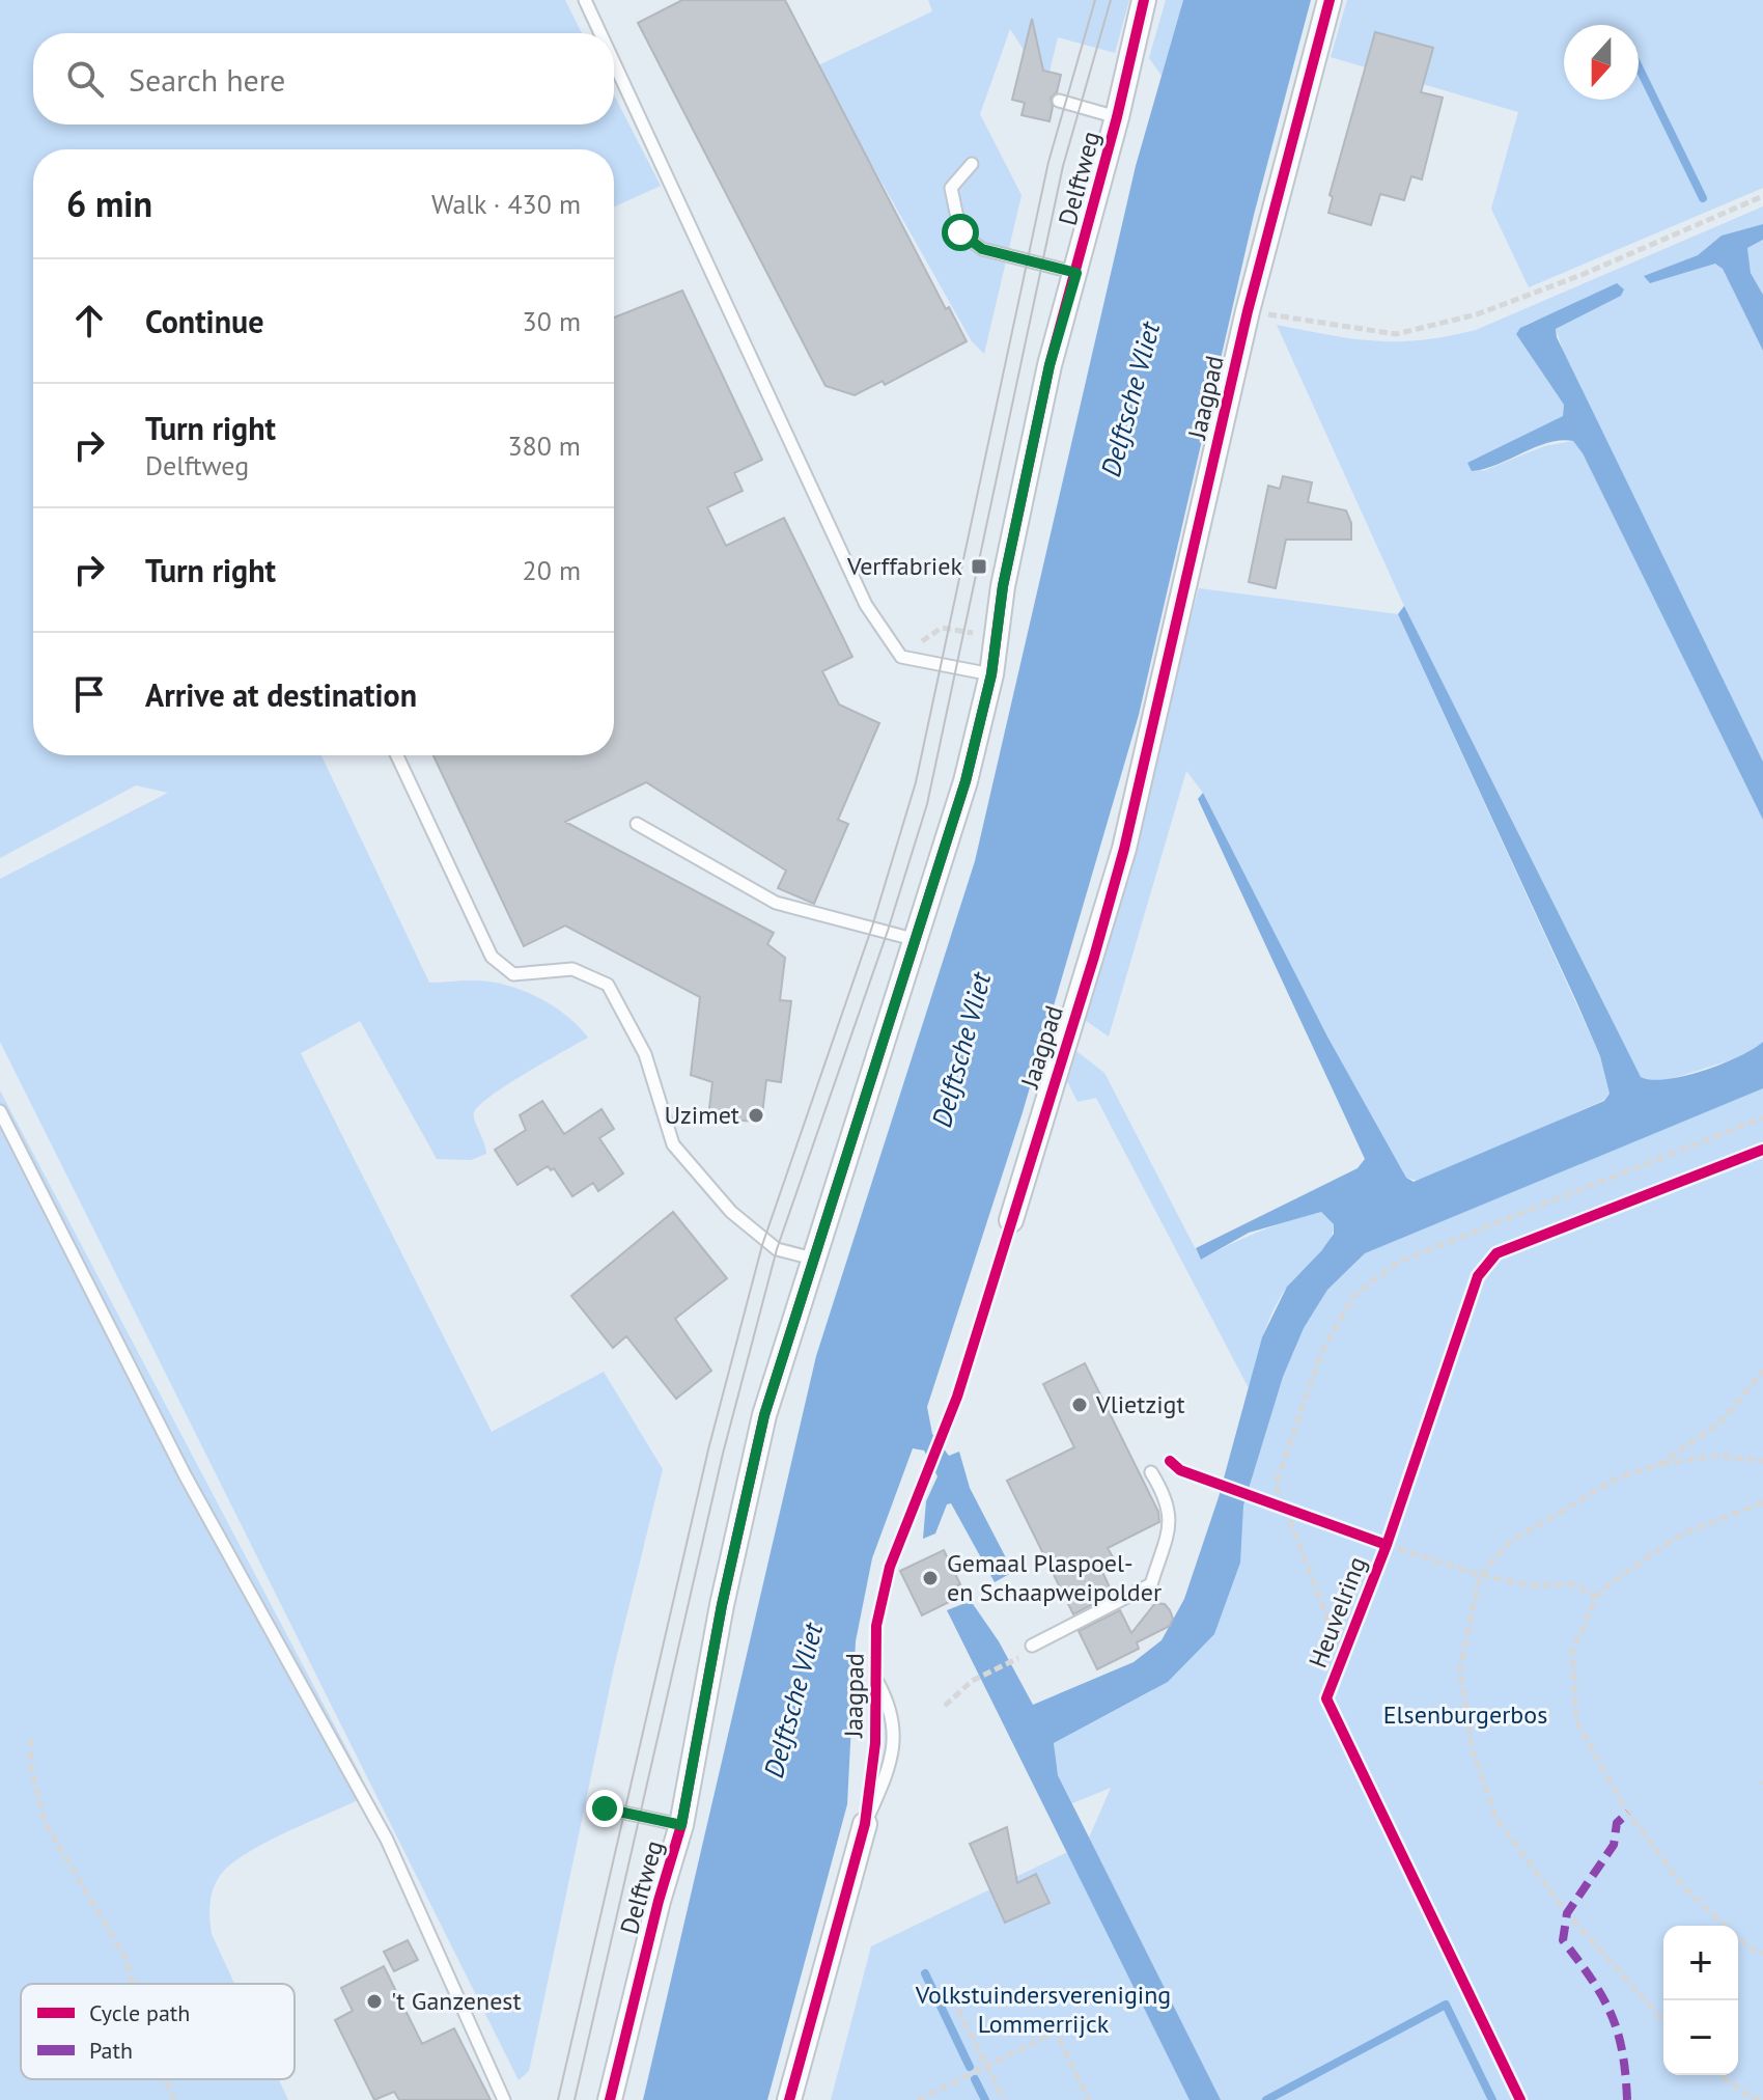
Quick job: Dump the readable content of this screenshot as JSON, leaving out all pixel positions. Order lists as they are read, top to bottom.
{
  "streets": {
    "street": ["Delftweg", "Jaagpad"],
    "cycle path": ["Heuvelring"]
  },
  "water": ["Delftsche Vliet"],
  "parks": ["Elsenburgerbos", "Volkstuindersvereniging Lommerrijck"],
  "places": {
    "transit": ["Verffabriek"],
    "other": [
      "Uzimet",
      "Vlietzigt",
      "Gemaal Plaspoel- en Schaapweipolder",
      "'t Ganzenest"
    ]
  },
  "legend": ["Cycle path", "Path"],
  "north": "bottom",
  "page": {
    "search": "Search here",
    "heading": ["6 min", "Walk · 430 m"],
    "list": [
      ["Continue", "30 m"],
      ["Turn right", "Delftweg", "380 m"],
      ["Turn right", "20 m"],
      "Arrive at destination"
    ],
    "map_buttons": ["+", "−"]
  }
}
